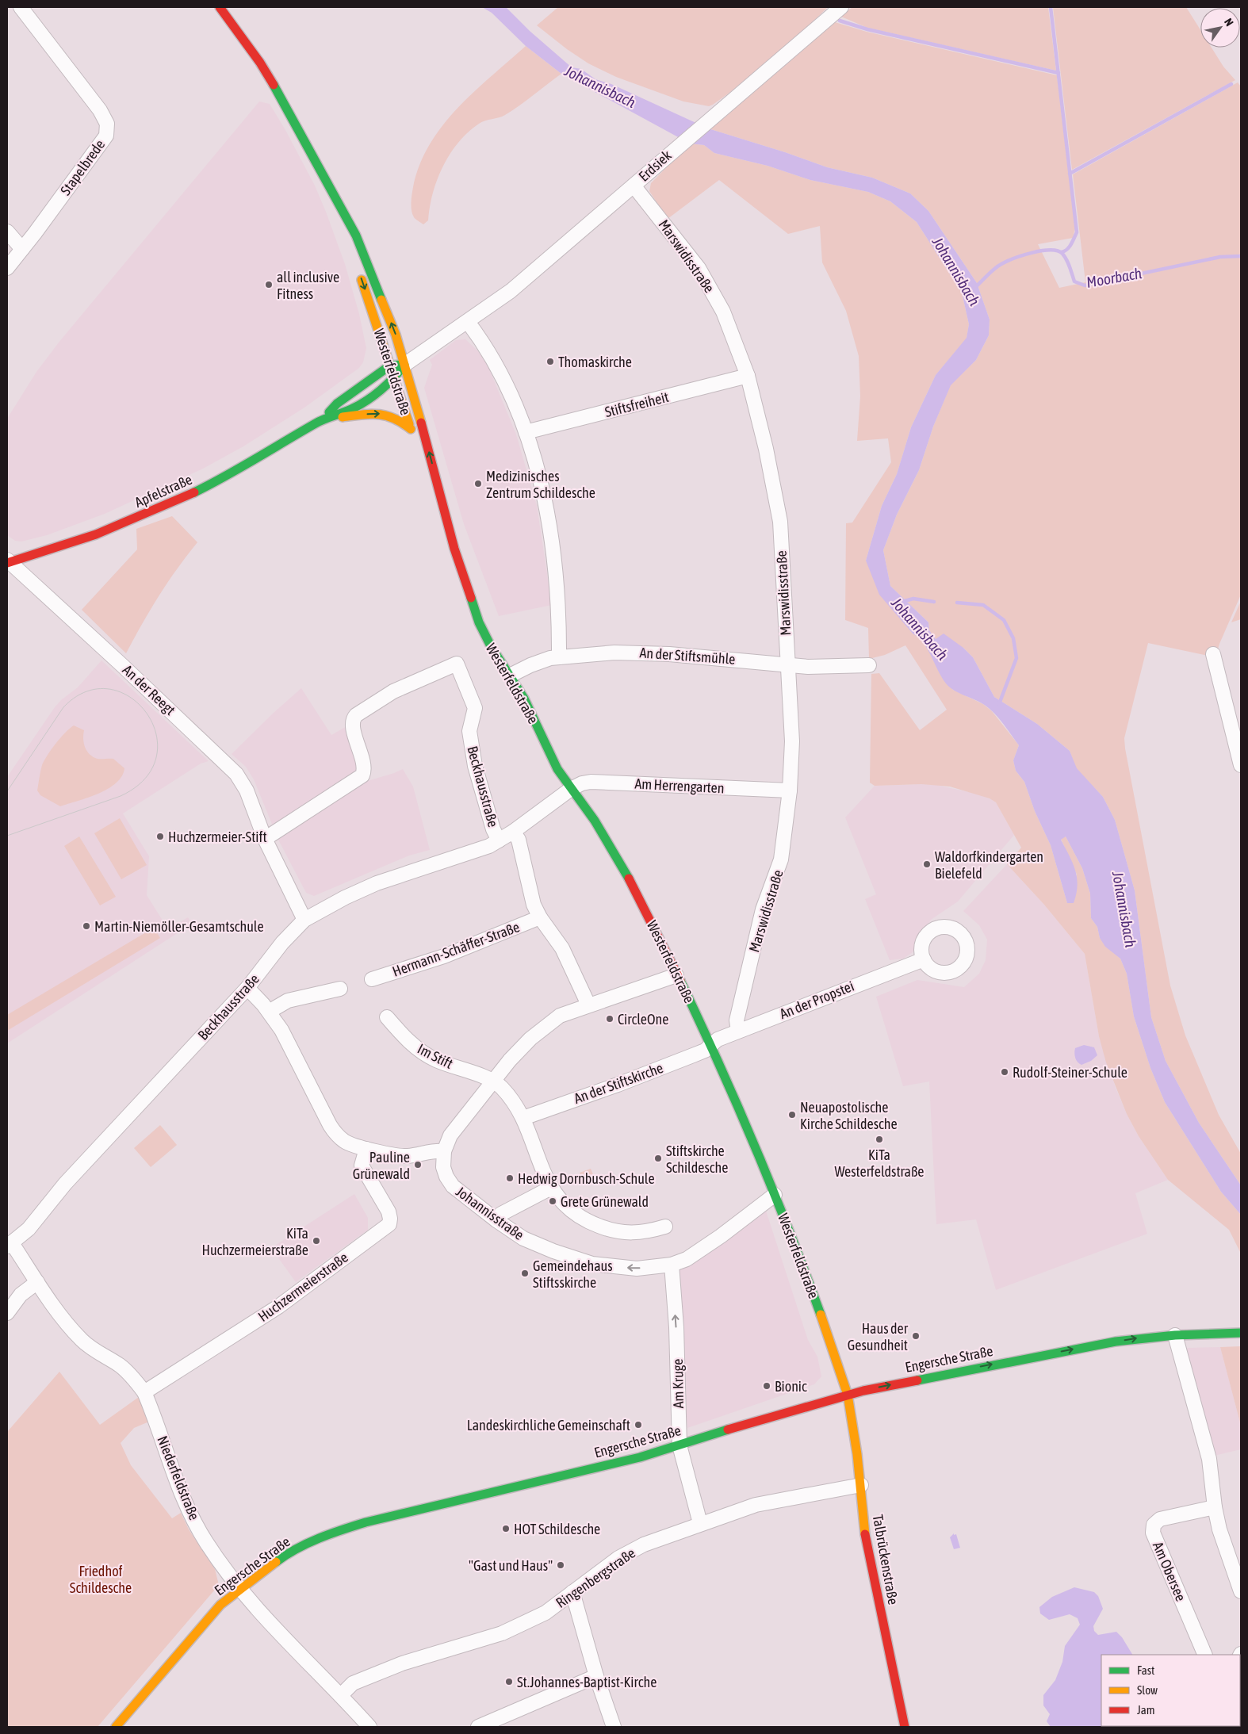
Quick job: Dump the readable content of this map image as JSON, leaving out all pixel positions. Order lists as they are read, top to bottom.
{
  "streets": {
    "main road": [
      "Westerfeldstraße",
      "Apfelstraße",
      "Engersche Straße",
      "Talbrückenstraße"
    ],
    "street": [
      "Erdsiek",
      "Stapelbrede",
      "Marswidisstraße",
      "Stiftsfreiheit",
      "An der Stiftsmühle",
      "An der Reegt",
      "Am Herrengarten",
      "Beckhausstraße",
      "Hermann-Schäffer-Straße",
      "An der Propstei",
      "Im Stift",
      "An der Stiftskirche",
      "Johannisstraße",
      "Huchzermeierstraße",
      "Am Kruge",
      "Niederfeldstraße",
      "Am Obersee",
      "Ringenbergstraße"
    ]
  },
  "crossings": [
    ["Erdsiek", "Marswidisstraße"],
    ["Erdsiek", "Westerfeldstraße"],
    ["Marswidisstraße", "Stiftsfreiheit"],
    ["Marswidisstraße", "An der Stiftsmühle"],
    ["Marswidisstraße", "Am Herrengarten"],
    ["Marswidisstraße", "An der Propstei"],
    ["Westerfeldstraße", "Apfelstraße"],
    ["Westerfeldstraße", "An der Stiftsmühle"],
    ["Westerfeldstraße", "Am Herrengarten"],
    ["Westerfeldstraße", "Beckhausstraße"],
    ["Westerfeldstraße", "An der Propstei"],
    ["Westerfeldstraße", "An der Stiftskirche"],
    ["Westerfeldstraße", "Johannisstraße"],
    ["Westerfeldstraße", "Engersche Straße"],
    ["Westerfeldstraße", "Talbrückenstraße"],
    ["Apfelstraße", "An der Reegt"],
    ["An der Reegt", "Beckhausstraße"],
    ["Am Herrengarten", "Beckhausstraße"],
    ["Beckhausstraße", "Niederfeldstraße"],
    ["An der Propstei", "An der Stiftskirche"],
    ["Im Stift", "Johannisstraße"],
    ["Johannisstraße", "Am Kruge"],
    ["Huchzermeierstraße", "Niederfeldstraße"],
    ["Engersche Straße", "Am Kruge"],
    ["Engersche Straße", "Niederfeldstraße"],
    ["Engersche Straße", "Talbrückenstraße"],
    ["Am Kruge", "Ringenbergstraße"],
    ["Niederfeldstraße", "Ringenbergstraße"],
    ["Talbrückenstraße", "Ringenbergstraße"]
  ],
  "one_way": ["Am Kruge"],
  "water": ["Johannisbach", "Moorbach"],
  "parks": ["Friedhof Schildesche"],
  "places": [
    "all inclusive Fitness",
    "Thomaskirche",
    "Medizinisches Zentrum Schildesche",
    "Huchzermeier-Stift",
    "Waldorfkindergarten Bielefeld",
    "Martin-Niemöller-Gesamtschule",
    "CircleOne",
    "Rudolf-Steiner-Schule",
    "Neuapostolische Kirche Schildesche",
    "KiTa Westerfeldstraße",
    "Stiftskirche Schildesche",
    "Pauline Grünewald",
    "Hedwig Dornbusch-Schule",
    "Grete Grünewald",
    "KiTa Huchzermeierstraße",
    "Gemeindehaus Stiftsskirche",
    "Haus der Gesundheit",
    "Bionic",
    "Landeskirchliche Gemeinschaft",
    "HOT Schildesche",
    "\"Gast und Haus\"",
    "St.Johannes-Baptist-Kirche"
  ],
  "legend": ["Fast", "Slow", "Jam"],
  "north": "top right"
}
